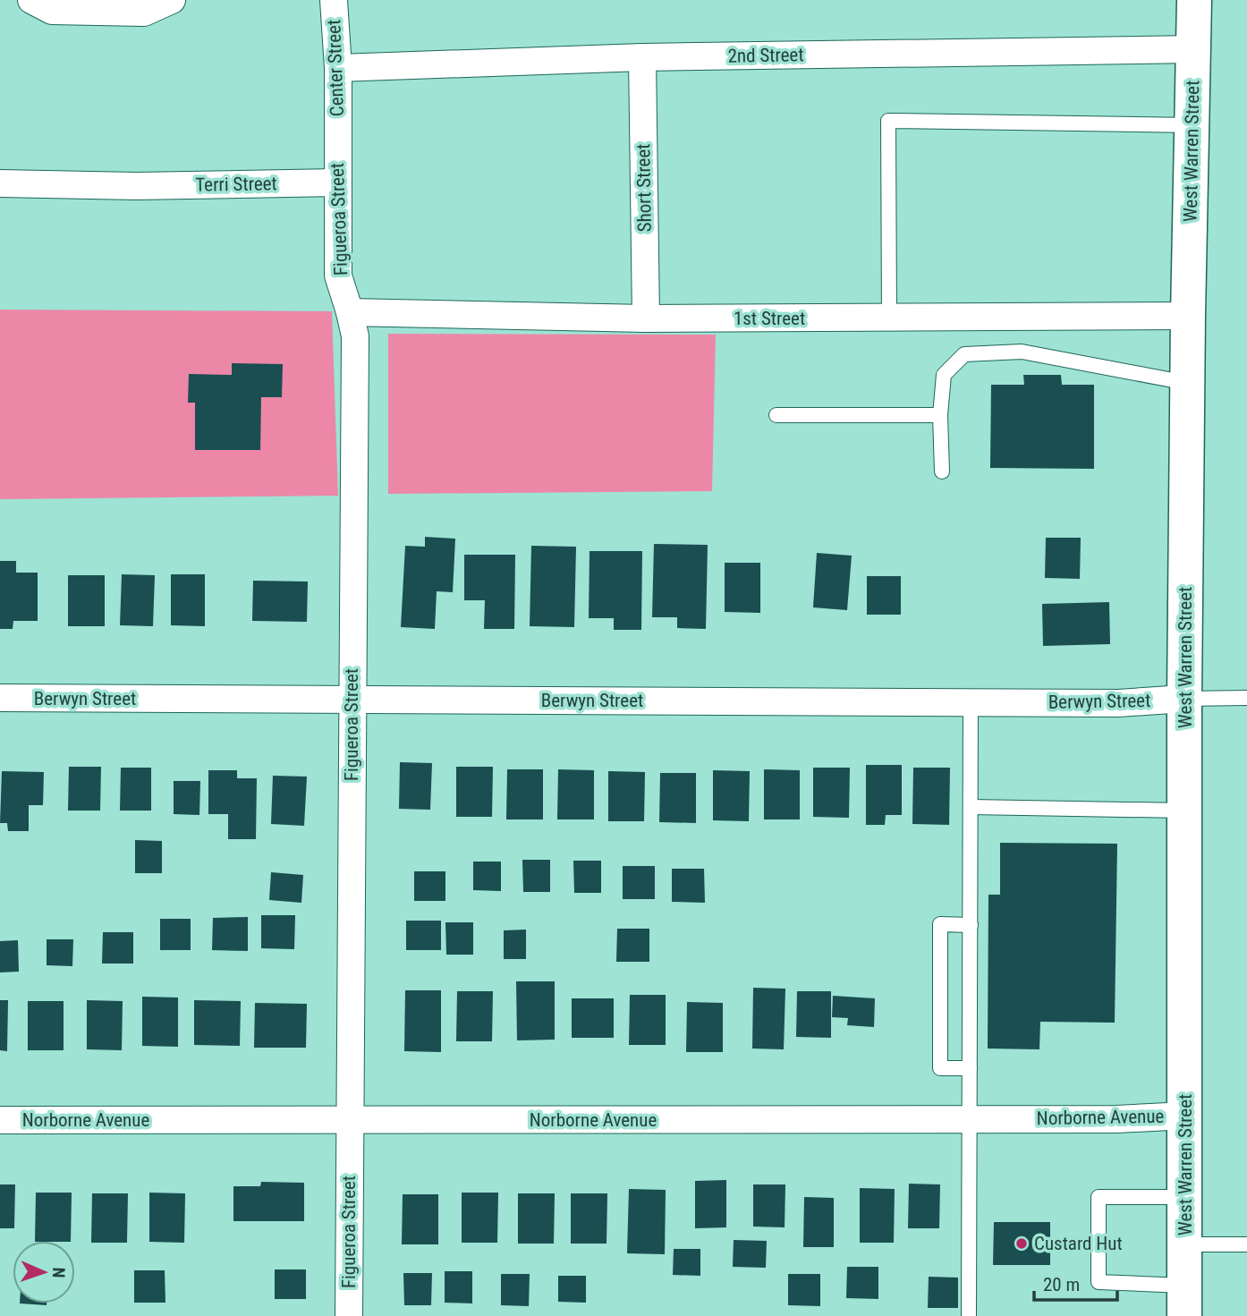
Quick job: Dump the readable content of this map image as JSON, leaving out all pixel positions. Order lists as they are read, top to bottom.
{
  "streets": {
    "main road": ["West Warren Street"],
    "street": [
      "2nd Street",
      "Center Street",
      "Terri Street",
      "Short Street",
      "Figueroa Street",
      "1st Street",
      "Berwyn Street",
      "Norborne Avenue"
    ]
  },
  "crossings": [
    ["2nd Street", "Center Street"],
    ["2nd Street", "West Warren Street"],
    ["2nd Street", "Short Street"],
    ["Center Street", "Figueroa Street"],
    ["West Warren Street", "1st Street"],
    ["West Warren Street", "Berwyn Street"],
    ["West Warren Street", "Norborne Avenue"],
    ["Terri Street", "Figueroa Street"],
    ["Short Street", "1st Street"],
    ["Figueroa Street", "1st Street"],
    ["Figueroa Street", "Berwyn Street"],
    ["Figueroa Street", "Norborne Avenue"]
  ],
  "places": ["Custard Hut"],
  "scale_bar": "20 m",
  "north": "right"
}
